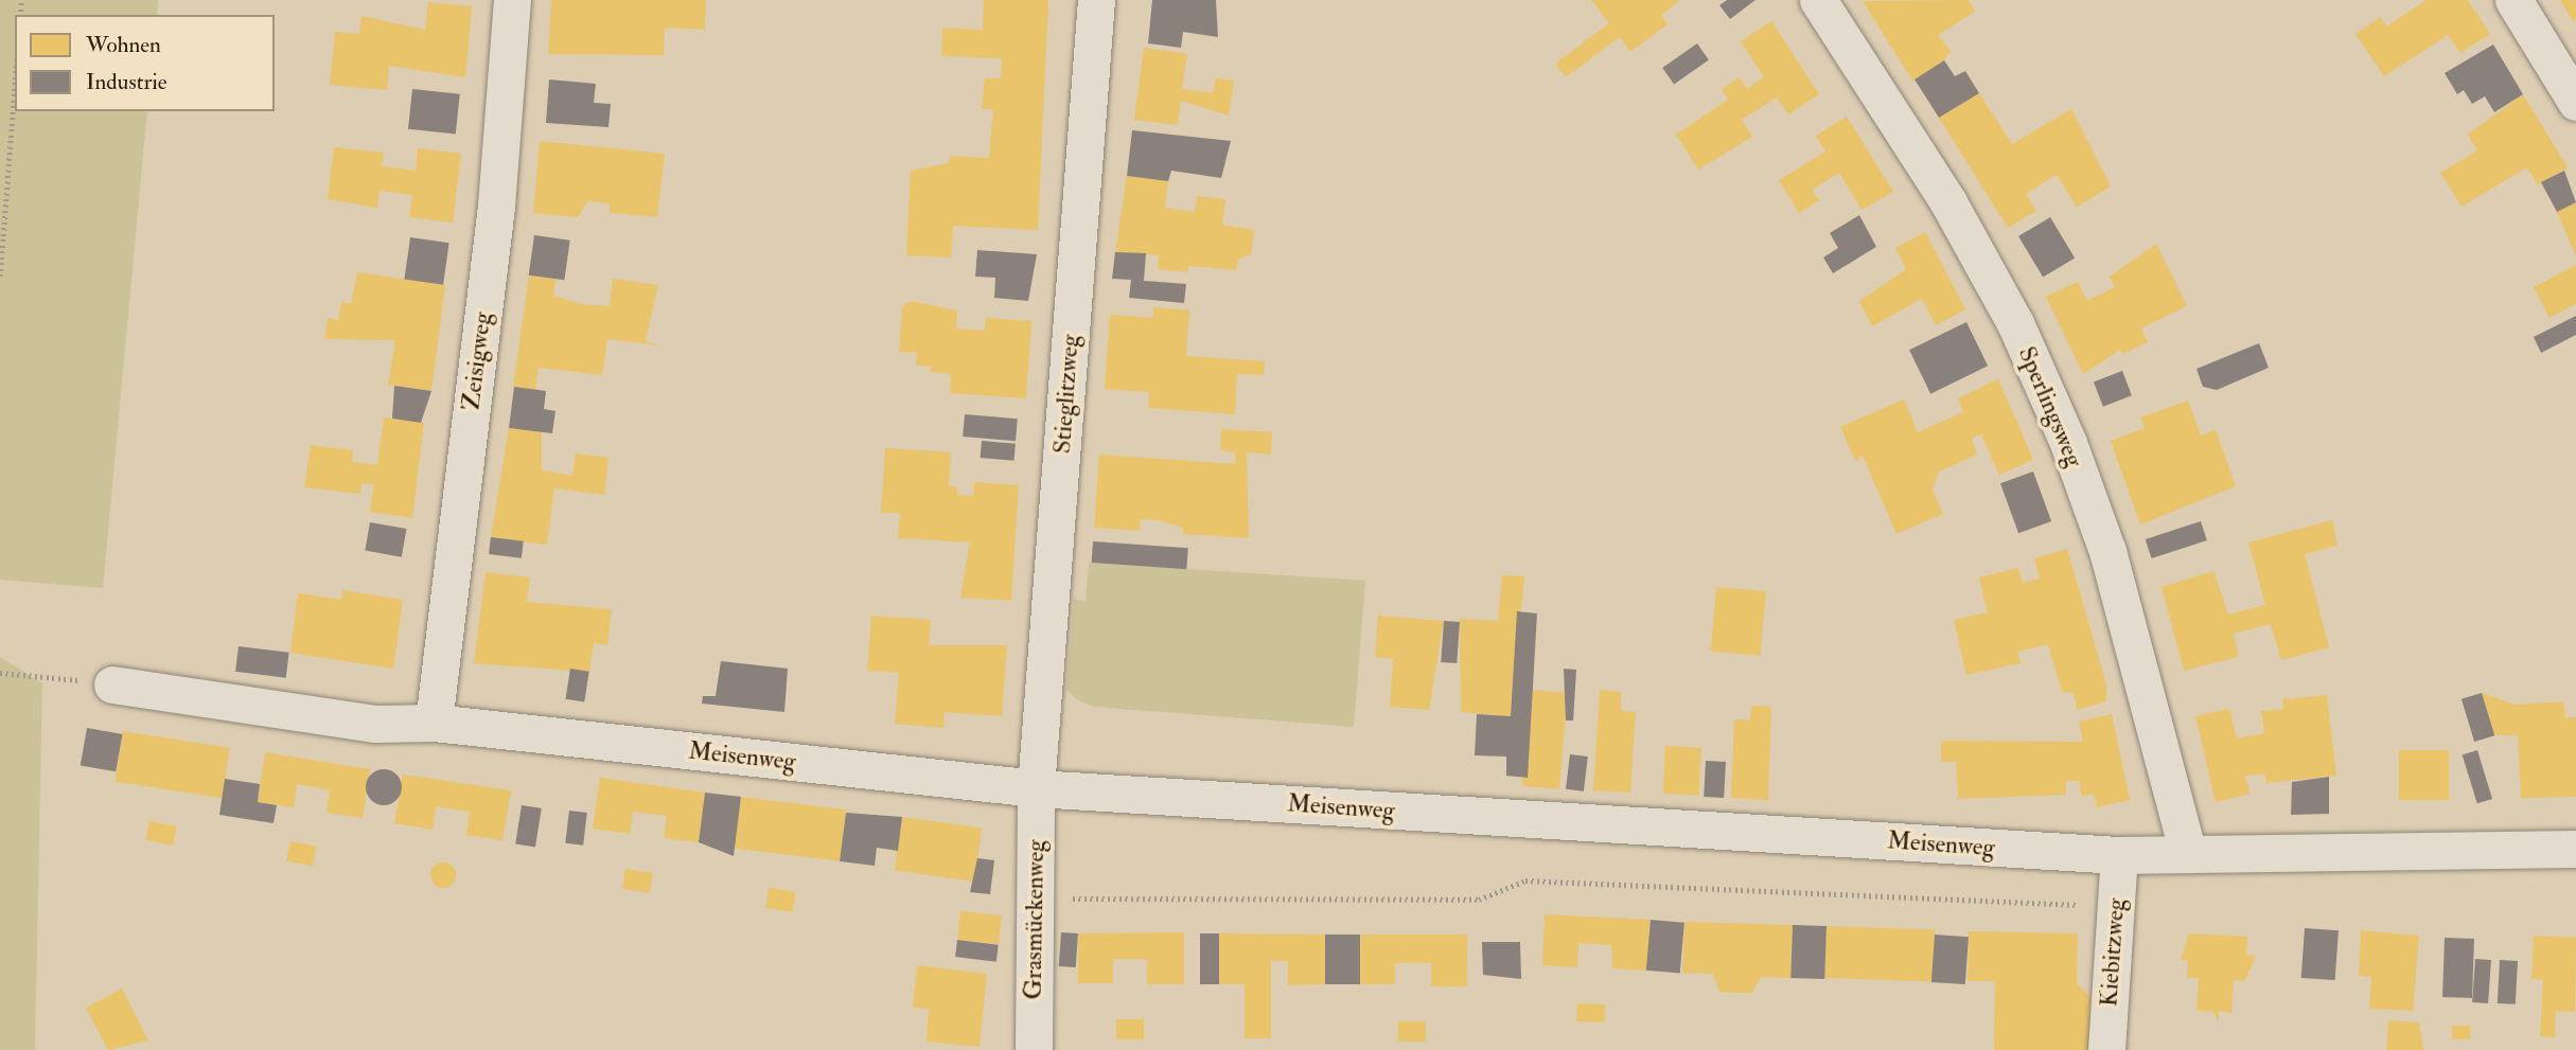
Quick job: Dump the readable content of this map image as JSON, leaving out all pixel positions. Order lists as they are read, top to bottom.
{
  "streets": {
    "street": [
      "Zeisigweg",
      "Stieglitzweg",
      "Sperlingsweg",
      "Meisenweg",
      "Grasmückenweg",
      "Kiebitzweg"
    ]
  },
  "crossings": [
    ["Zeisigweg", "Meisenweg"],
    ["Stieglitzweg", "Meisenweg"],
    ["Stieglitzweg", "Grasmückenweg"],
    ["Sperlingsweg", "Meisenweg"],
    ["Meisenweg", "Grasmückenweg"],
    ["Meisenweg", "Kiebitzweg"]
  ],
  "legend": ["Wohnen", "Industrie"]
}
